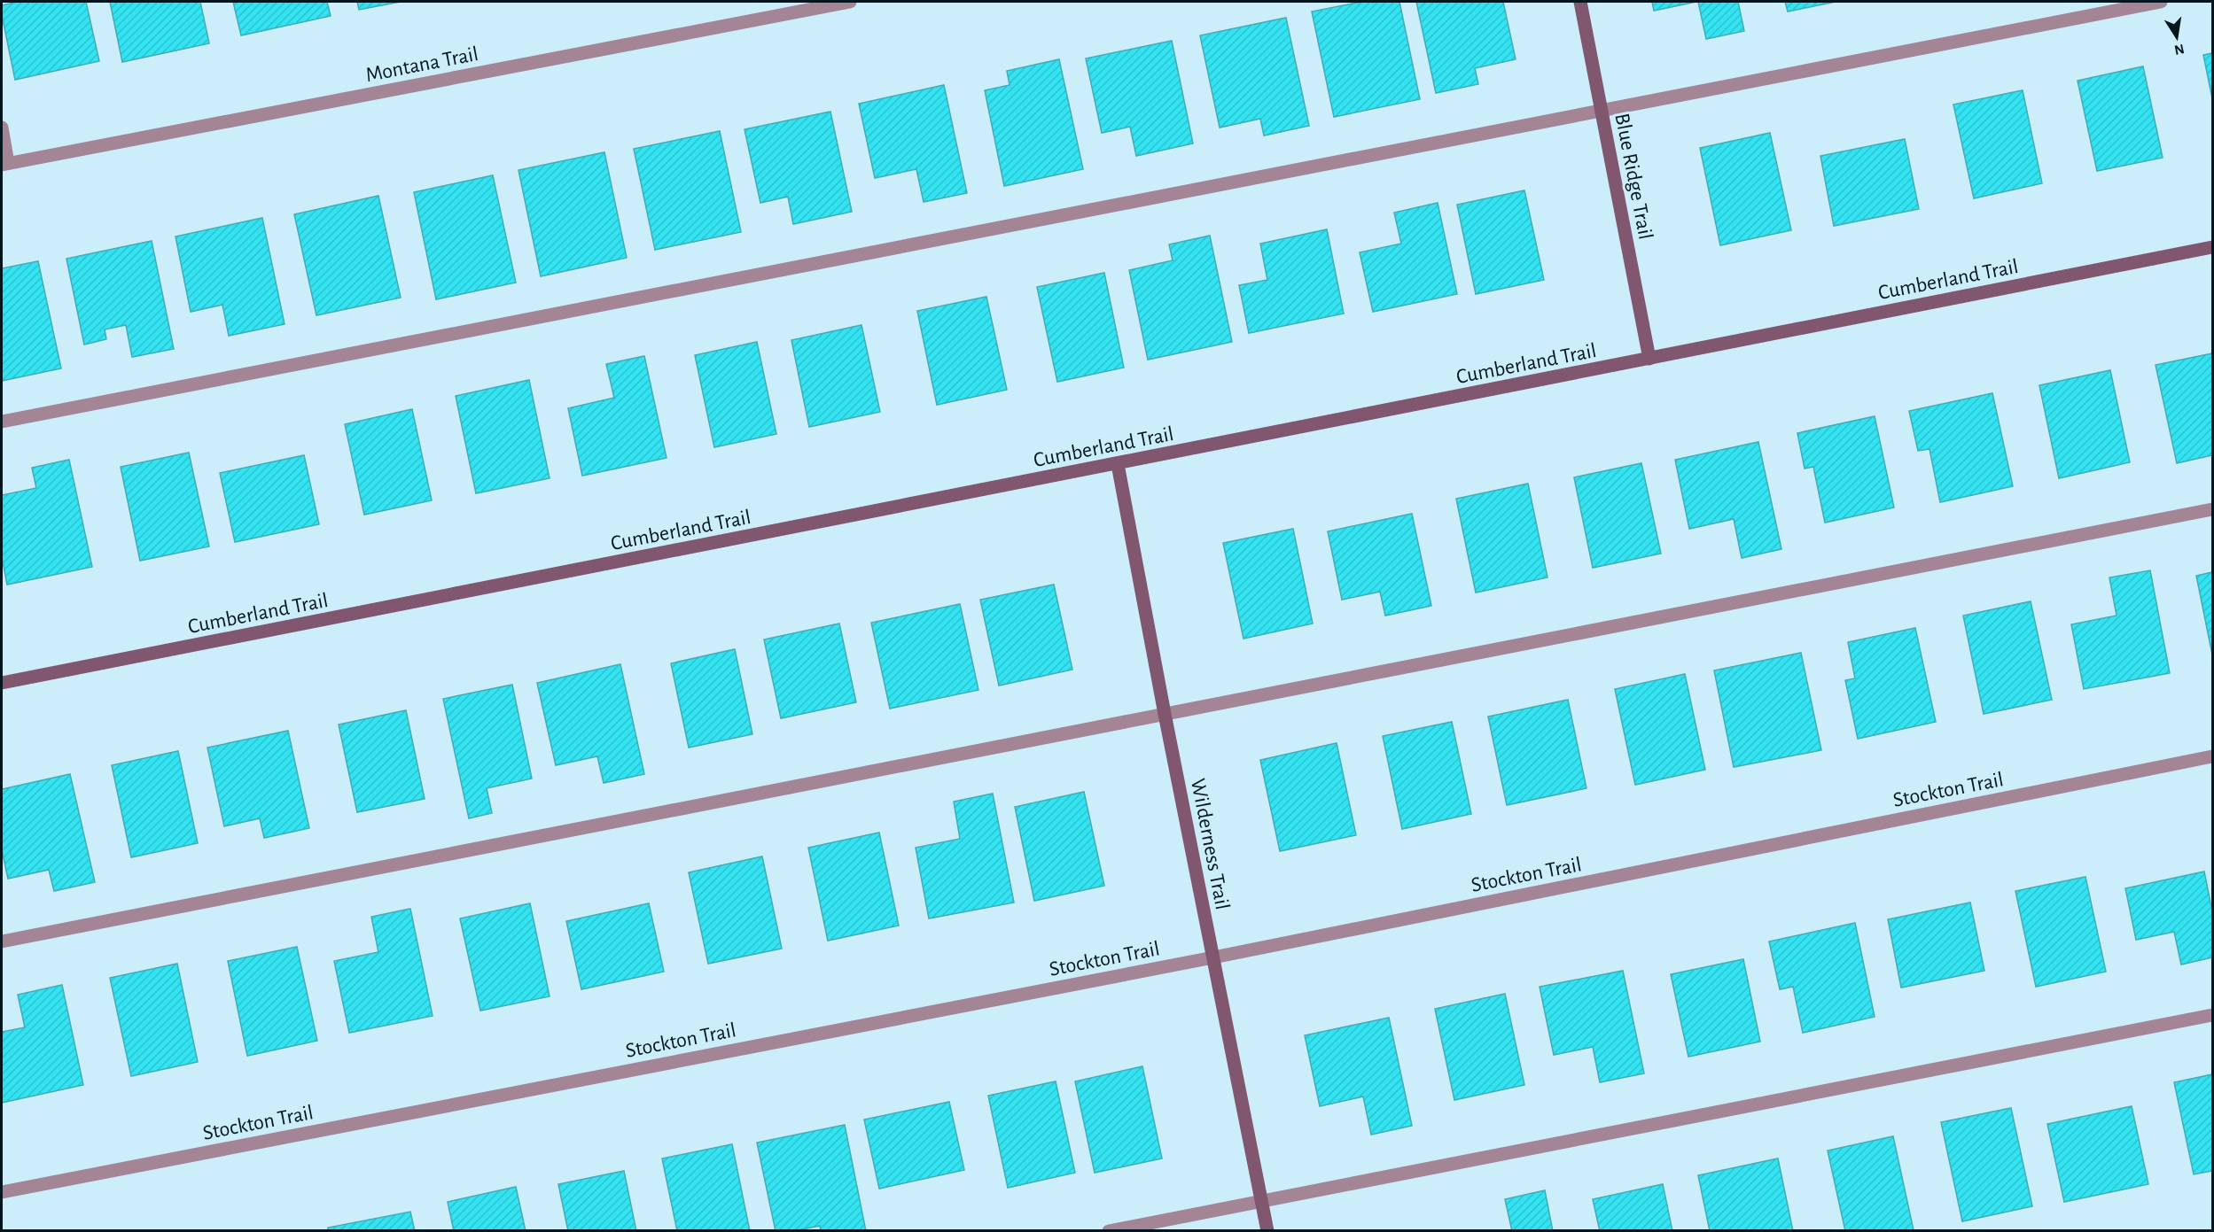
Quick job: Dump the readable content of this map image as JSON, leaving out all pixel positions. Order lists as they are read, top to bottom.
{
  "streets": {
    "street": [
      "Montana Trail",
      "Blue Ridge Trail",
      "Cumberland Trail",
      "Stockton Trail",
      "Wilderness Trail"
    ]
  },
  "crossings": [
    ["Blue Ridge Trail", "Cumberland Trail"],
    ["Cumberland Trail", "Wilderness Trail"],
    ["Stockton Trail", "Wilderness Trail"]
  ],
  "north": "bottom"
}
